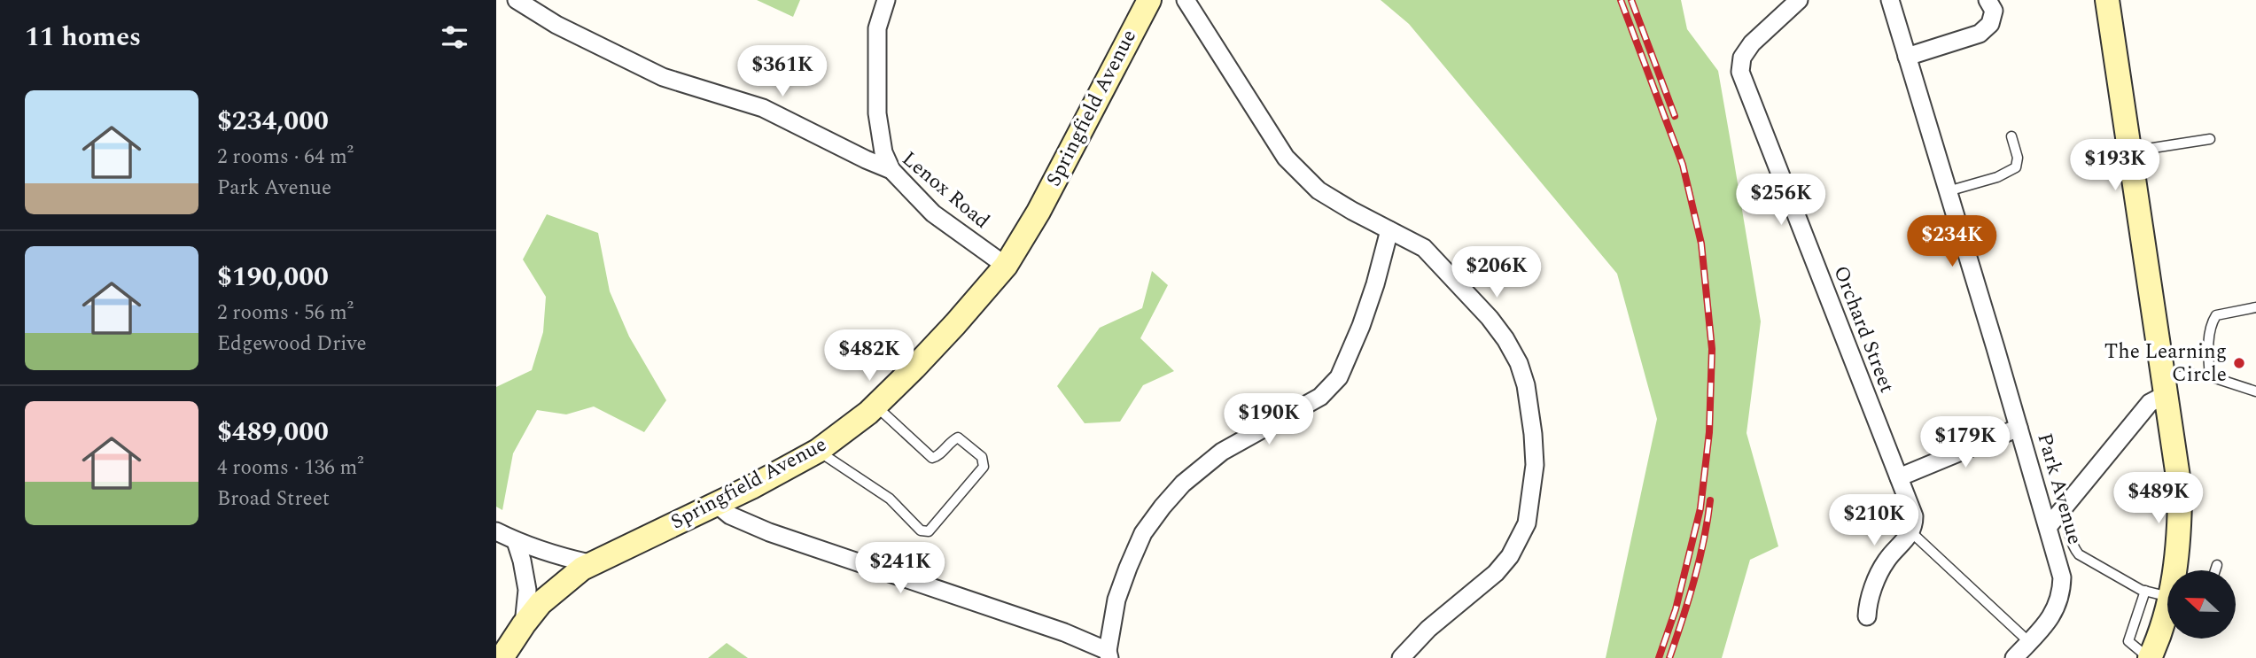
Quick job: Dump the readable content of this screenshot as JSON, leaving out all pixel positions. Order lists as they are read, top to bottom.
{
  "streets": {
    "main road": ["Springfield Avenue"],
    "street": ["Lenox Road", "Orchard Street", "Park Avenue"]
  },
  "crossings": [
    ["Springfield Avenue", "Lenox Road"]
  ],
  "places": ["The Learning Circle"],
  "north": "left",
  "page": {
    "heading": "11 homes",
    "price": [
      "$361K",
      "$193K",
      "$256K",
      "$234K",
      "$206K",
      "$482K",
      "$190K",
      "$179K",
      "$489K",
      "$210K",
      "$241K"
    ],
    "list": [
      {
        "name": "$234,000",
        "note": "2 rooms · 64 m² · Park Avenue"
      },
      {
        "name": "$190,000",
        "note": "2 rooms · 56 m² · Edgewood Drive"
      },
      {
        "name": "$489,000",
        "note": "4 rooms · 136 m² · Broad Street"
      }
    ]
  }
}
